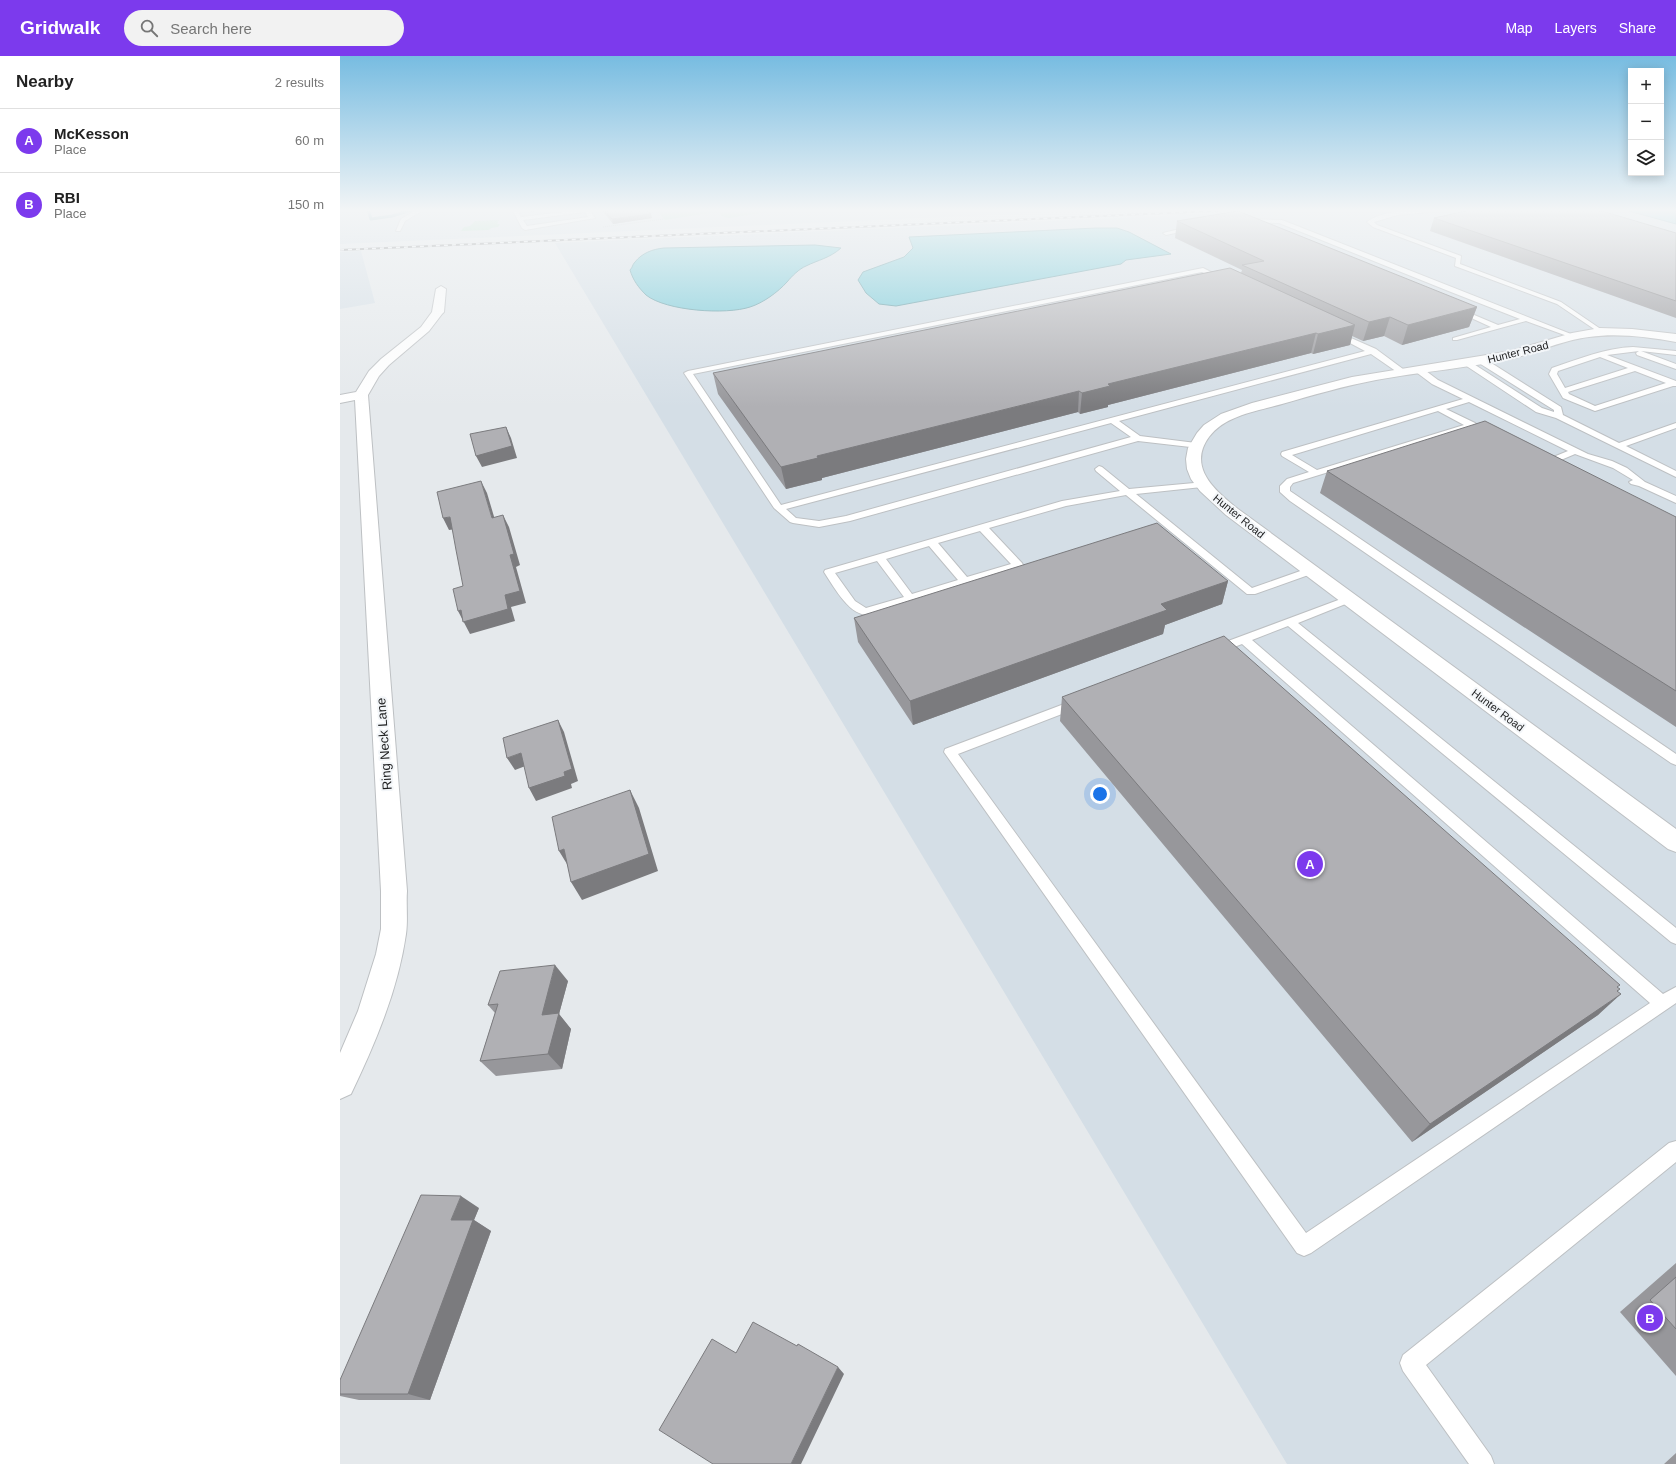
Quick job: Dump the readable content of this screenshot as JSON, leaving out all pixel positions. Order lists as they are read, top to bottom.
{
  "streets": {
    "street": ["Hunter Road", "Ring Neck Lane"]
  },
  "page": {
    "header": "Gridwalk",
    "search": "Search here",
    "nav": ["Map", "Layers", "Share"],
    "heading": ["Nearby", "2 results"],
    "map_buttons": ["+", "−"],
    "list": [
      {
        "mark": "A",
        "name": "McKesson",
        "note": "Place",
        "value": "60 m"
      },
      {
        "mark": "B",
        "name": "RBI",
        "note": "Place",
        "value": "150 m"
      }
    ],
    "pins": ["A", "B"]
  }
}
